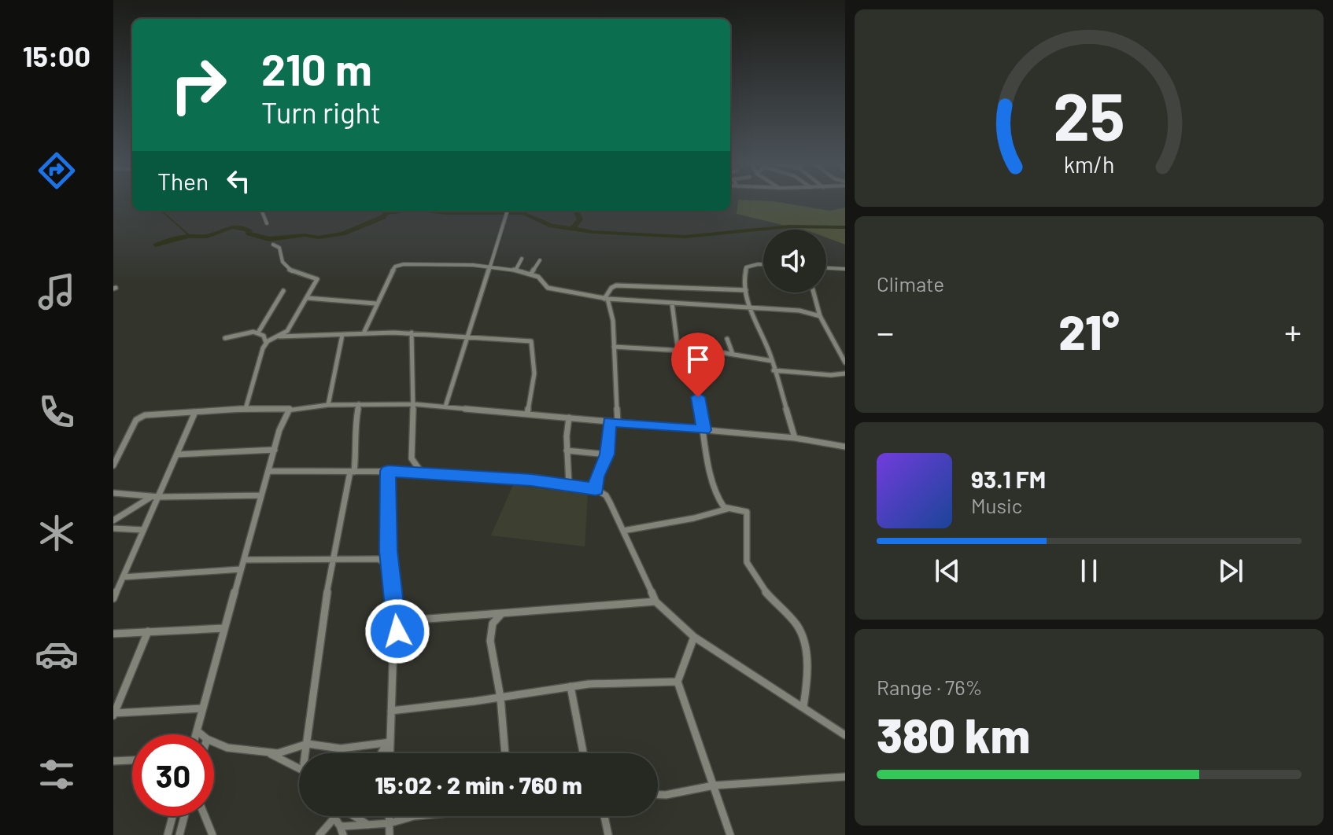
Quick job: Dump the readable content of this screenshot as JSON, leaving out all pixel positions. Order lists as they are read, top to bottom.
{
  "page": {
    "tabs": "15:00",
    "turn": ["210 m", "Turn right"],
    "then": "Then",
    "tile": [
      "Climate",
      ["Range · 76%", "380 km"]
    ],
    "heat": ["−", "21°", "+"],
    "song": ["93.1 FM", "Music"],
    "limit": "30",
    "trip": "15:02 · 2 min · 760 m",
    "gauge": ["25", "km/h"]
  }
}
